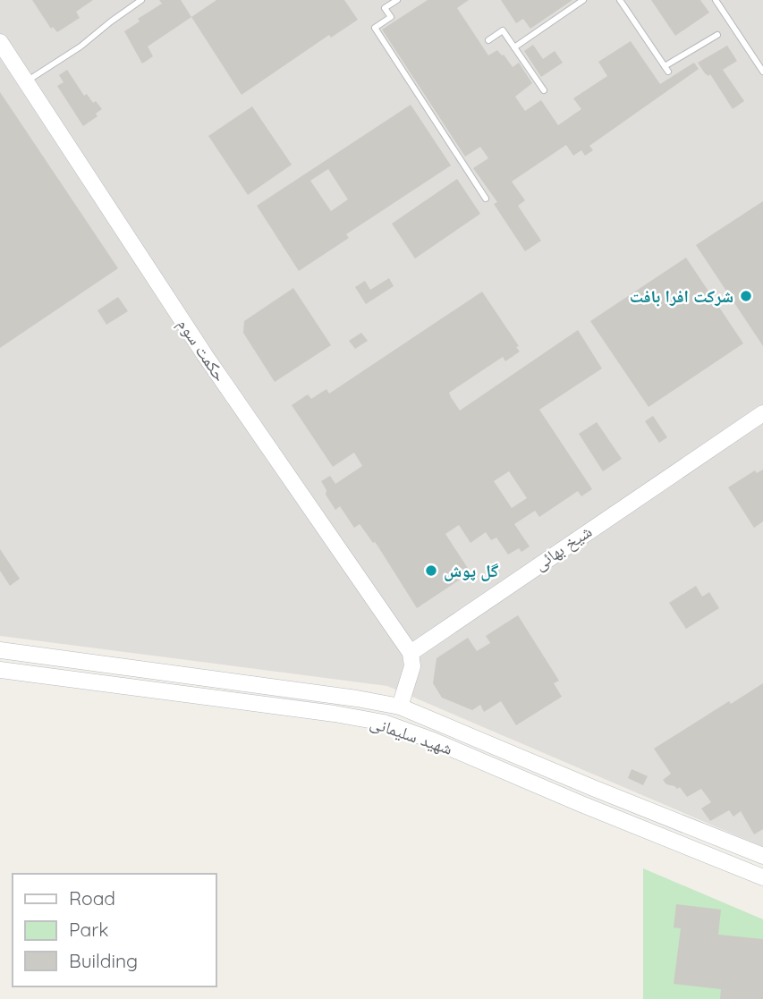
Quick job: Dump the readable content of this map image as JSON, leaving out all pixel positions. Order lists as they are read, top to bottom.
{
  "streets": {
    "main road": ["حکمت سوم", "شیخ بهائی", "شهید سلیمانی"]
  },
  "crossings": [
    ["حکمت سوم", "شیخ بهائی"]
  ],
  "places": ["شرکت افرا بافت", "گل پوش"],
  "legend": ["Road", "Park", "Building"]
}
